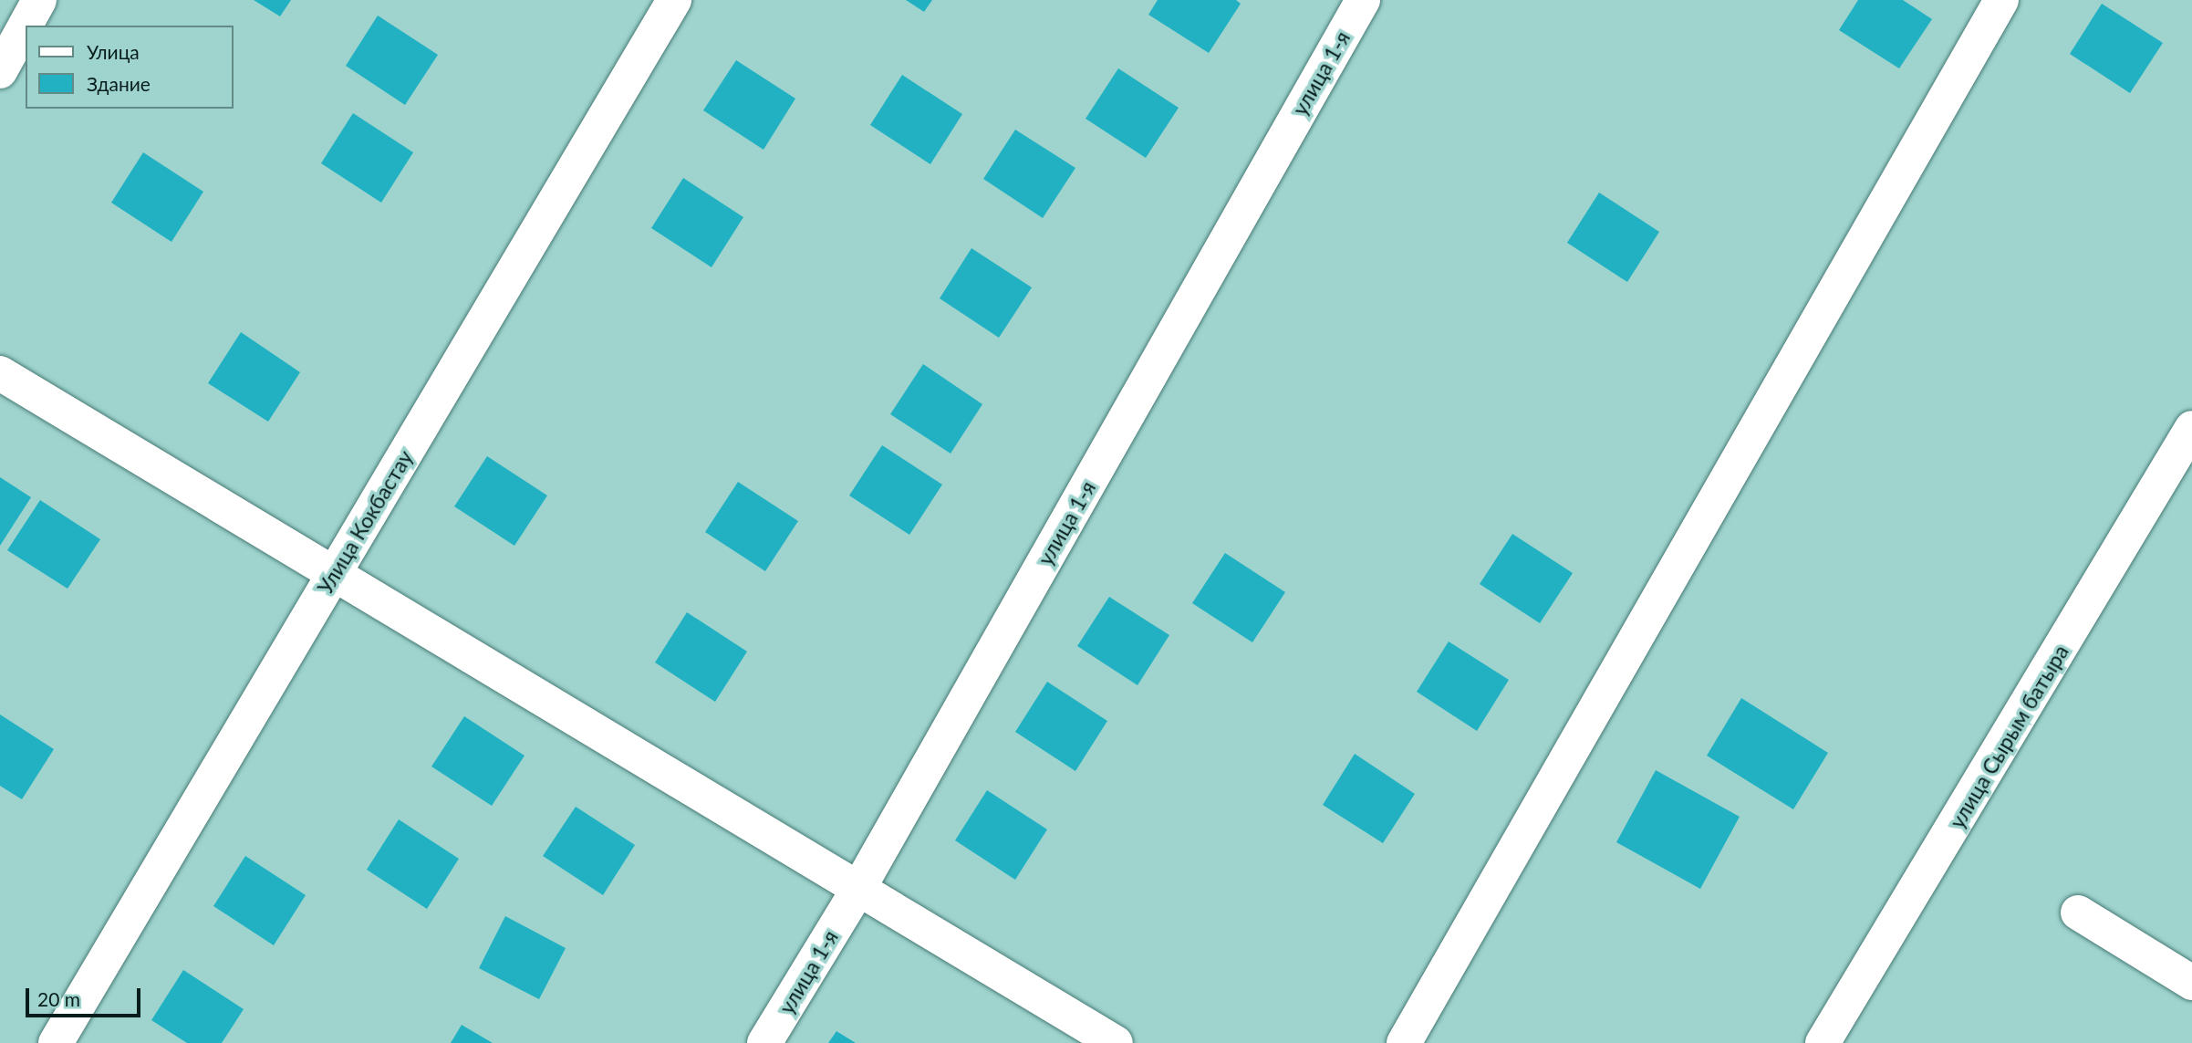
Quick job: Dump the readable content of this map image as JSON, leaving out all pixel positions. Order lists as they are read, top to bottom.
{
  "streets": {
    "street": ["улица 1-я", "Улица Кокбастау", "улица Сырым батыра"]
  },
  "legend": ["Улица", "Здание"],
  "scale_bar": "20 m"
}
